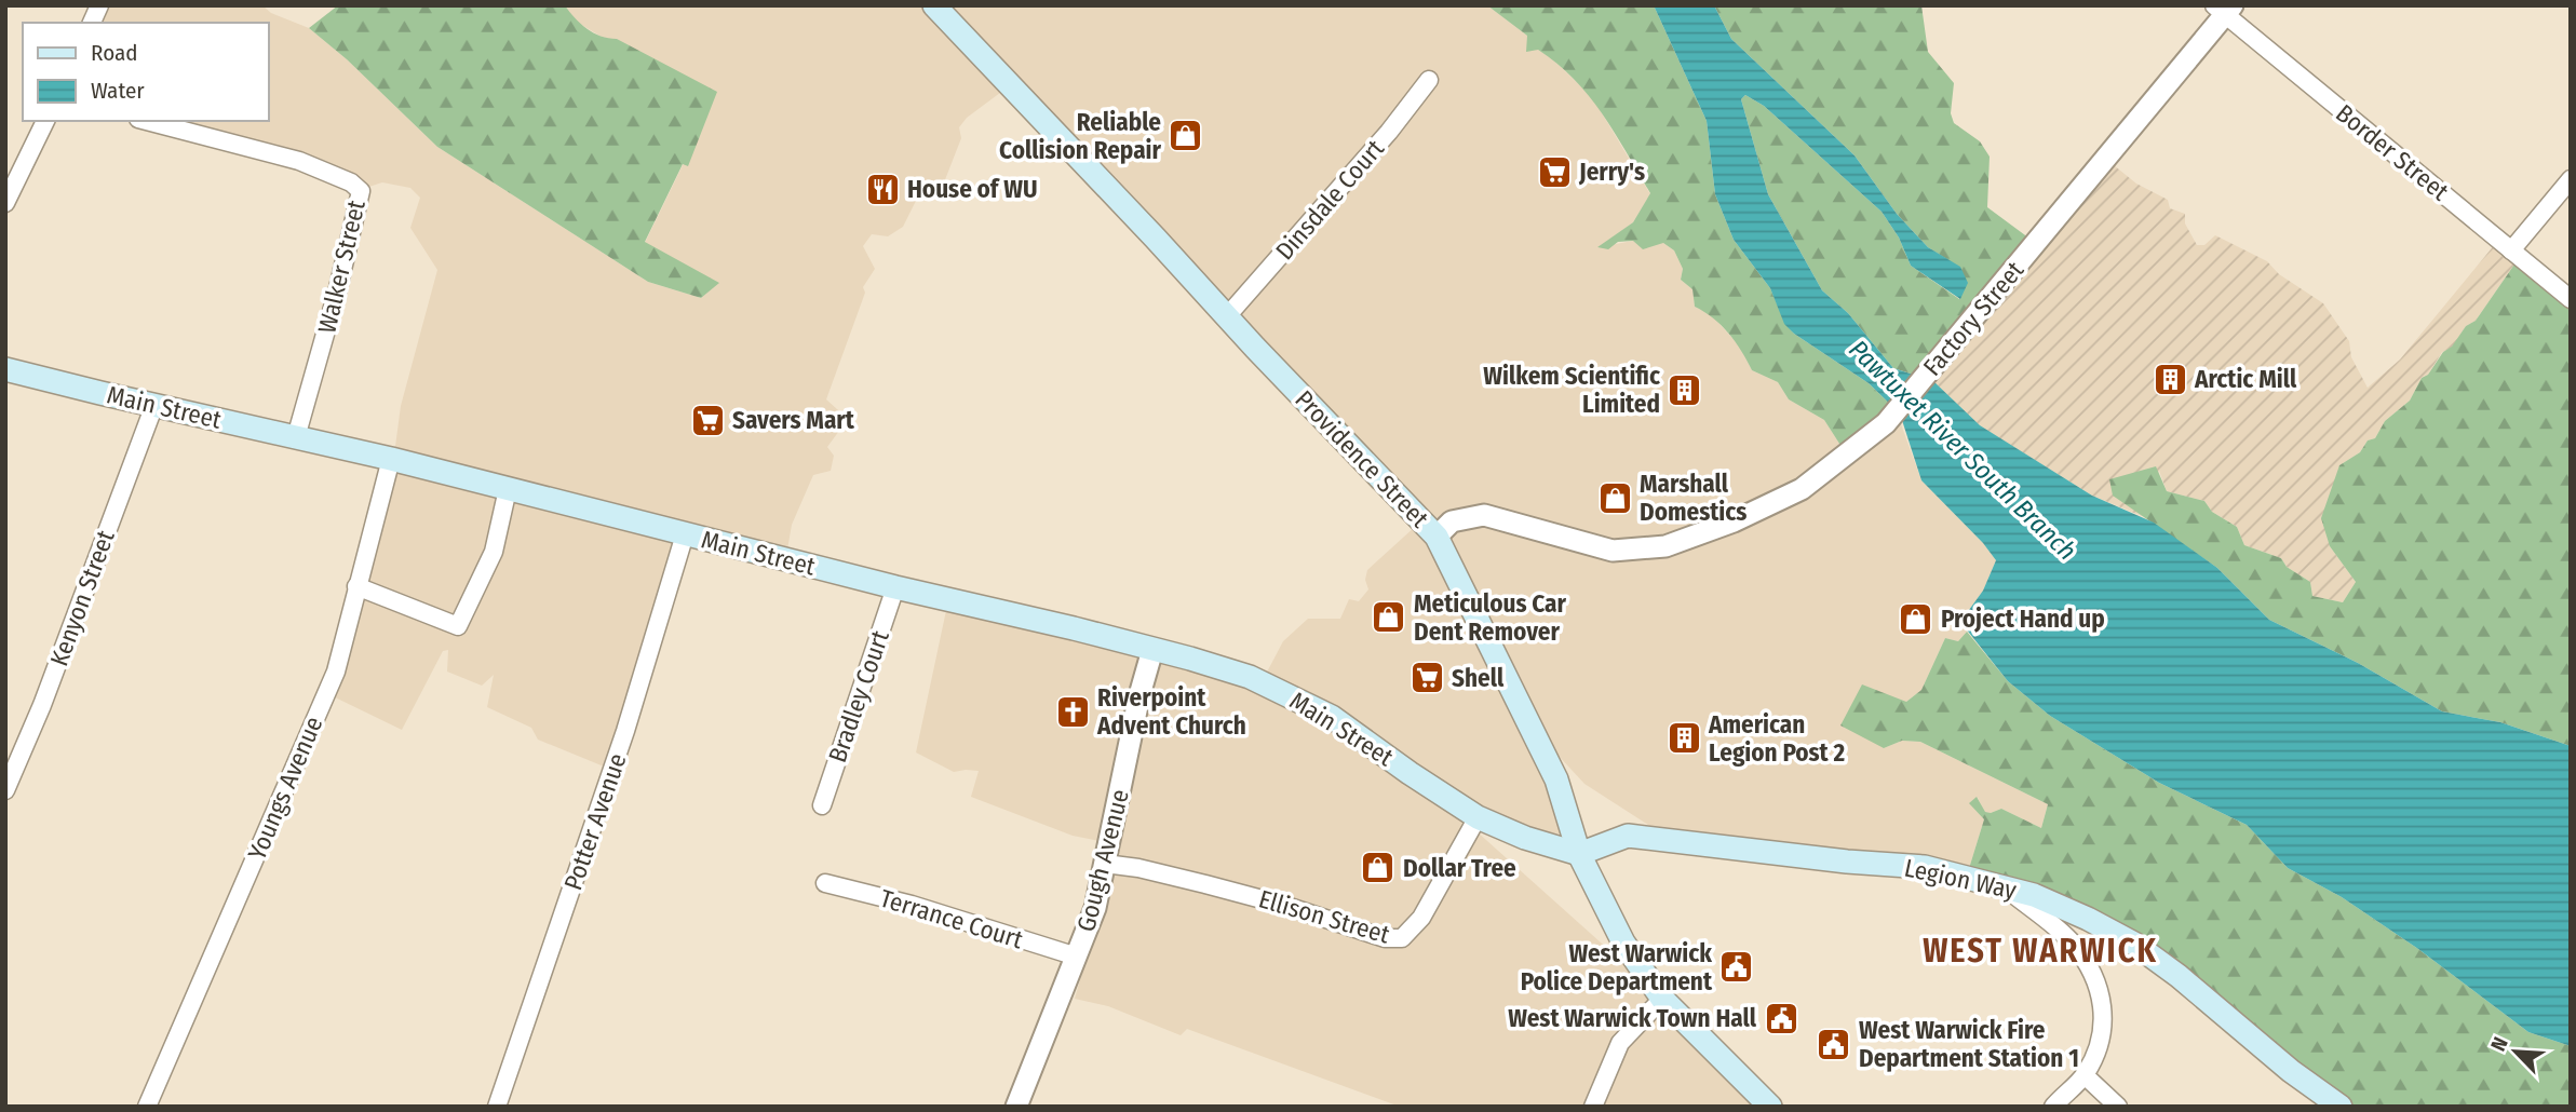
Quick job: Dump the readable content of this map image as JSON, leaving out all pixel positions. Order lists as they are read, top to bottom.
{
  "streets": {
    "main road": ["Main Street", "Providence Street", "Legion Way"],
    "street": [
      "Border Street",
      "Dinsdale Court",
      "Walker Street",
      "Factory Street",
      "Kenyon Street",
      "Bradley Court",
      "Youngs Avenue",
      "Potter Avenue",
      "Gough Avenue",
      "Ellison Street",
      "Terrance Court"
    ]
  },
  "crossings": [
    ["Border Street", "Factory Street"],
    ["Dinsdale Court", "Providence Street"],
    ["Walker Street", "Main Street"],
    ["Factory Street", "Providence Street"],
    ["Main Street", "Kenyon Street"],
    ["Main Street", "Bradley Court"],
    ["Main Street", "Youngs Avenue"],
    ["Main Street", "Potter Avenue"],
    ["Main Street", "Gough Avenue"],
    ["Main Street", "Ellison Street"],
    ["Providence Street", "Legion Way"],
    ["Gough Avenue", "Ellison Street"],
    ["Gough Avenue", "Terrance Court"]
  ],
  "districts": ["WEST WARWICK"],
  "water": ["Pawtuxet River South Branch"],
  "places": {
    "shop": [
      "Reliable Collision Repair",
      "Marshall Domestics",
      "Meticulous Car Dent Remover",
      "Project Hand up",
      "Dollar Tree"
    ],
    "supermarket": ["Jerry's", "Savers Mart", "Shell"],
    "restaurant": ["House of WU"],
    "building": ["Arctic Mill", "Wilkem Scientific Limited", "American Legion Post 2"],
    "church": ["Riverpoint Advent Church"],
    "public building": ["West Warwick Police Department", "West Warwick Town Hall", "West Warwick Fire Department Station 1"]
  },
  "legend": ["Road", "Water"],
  "north": "top left"
}
